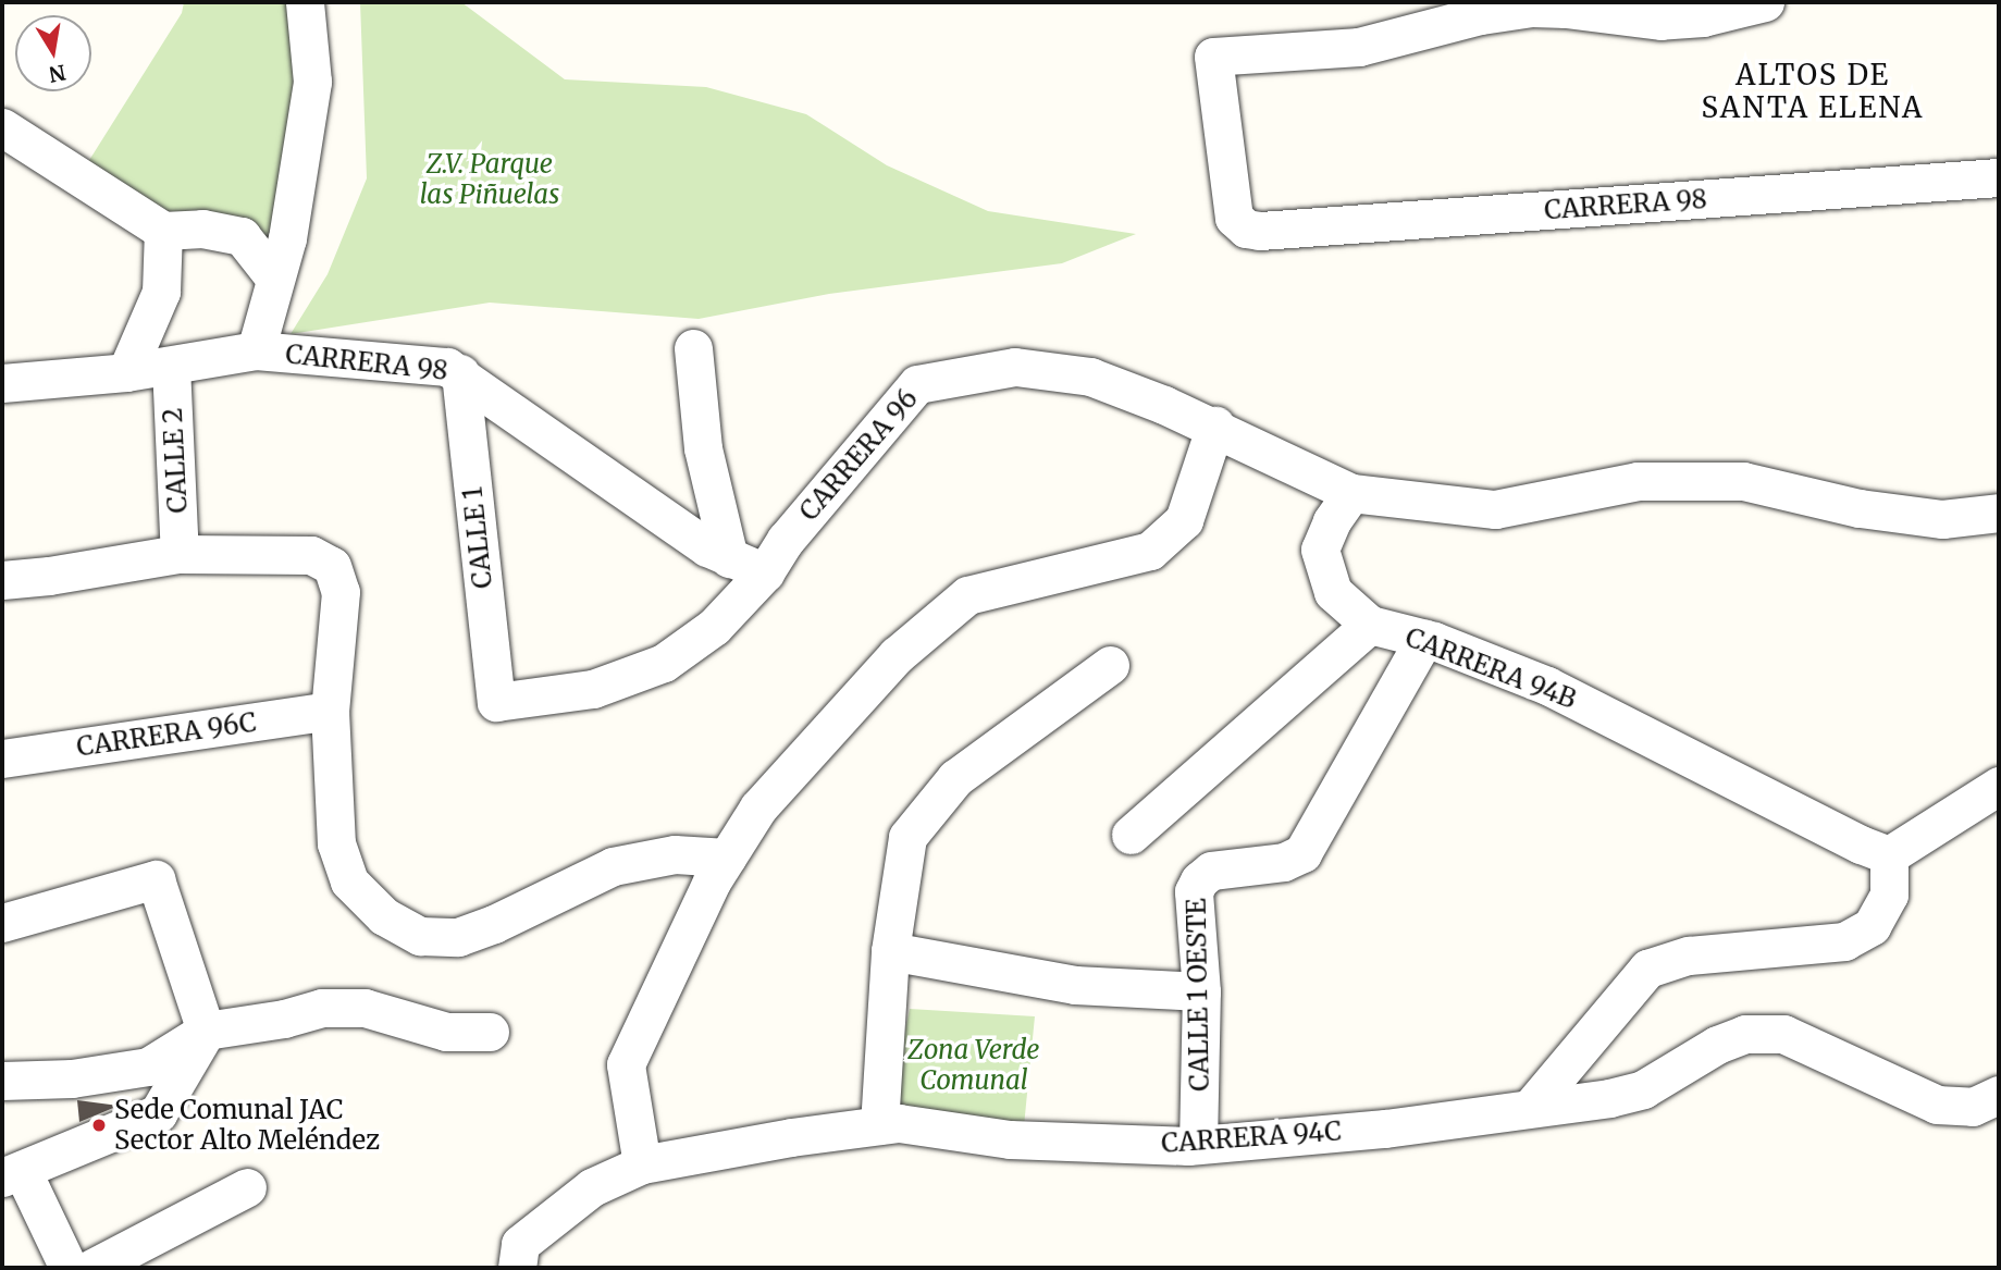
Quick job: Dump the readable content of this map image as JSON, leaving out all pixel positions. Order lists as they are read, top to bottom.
{
  "streets": {
    "street": [
      "CARRERA 98",
      "CARRERA 96",
      "CALLE 2",
      "CALLE 1",
      "CARRERA 94B",
      "CARRERA 96C",
      "CALLE 1 OESTE",
      "CARRERA 94C"
    ]
  },
  "crossings": [
    ["CARRERA 98", "CARRERA 96"],
    ["CARRERA 98", "CALLE 2"],
    ["CARRERA 98", "CALLE 1"],
    ["CARRERA 96", "CALLE 1"],
    ["CARRERA 96", "CARRERA 94B"],
    ["CARRERA 94B", "CALLE 1 OESTE"],
    ["CALLE 1 OESTE", "CARRERA 94C"]
  ],
  "districts": ["ALTOS DE SANTA ELENA"],
  "parks": ["Z.V. Parque las Piñuelas", "Zona Verde Comunal"],
  "places": ["Sede Comunal JAC Sector Alto Meléndez"],
  "north": "bottom"
}
